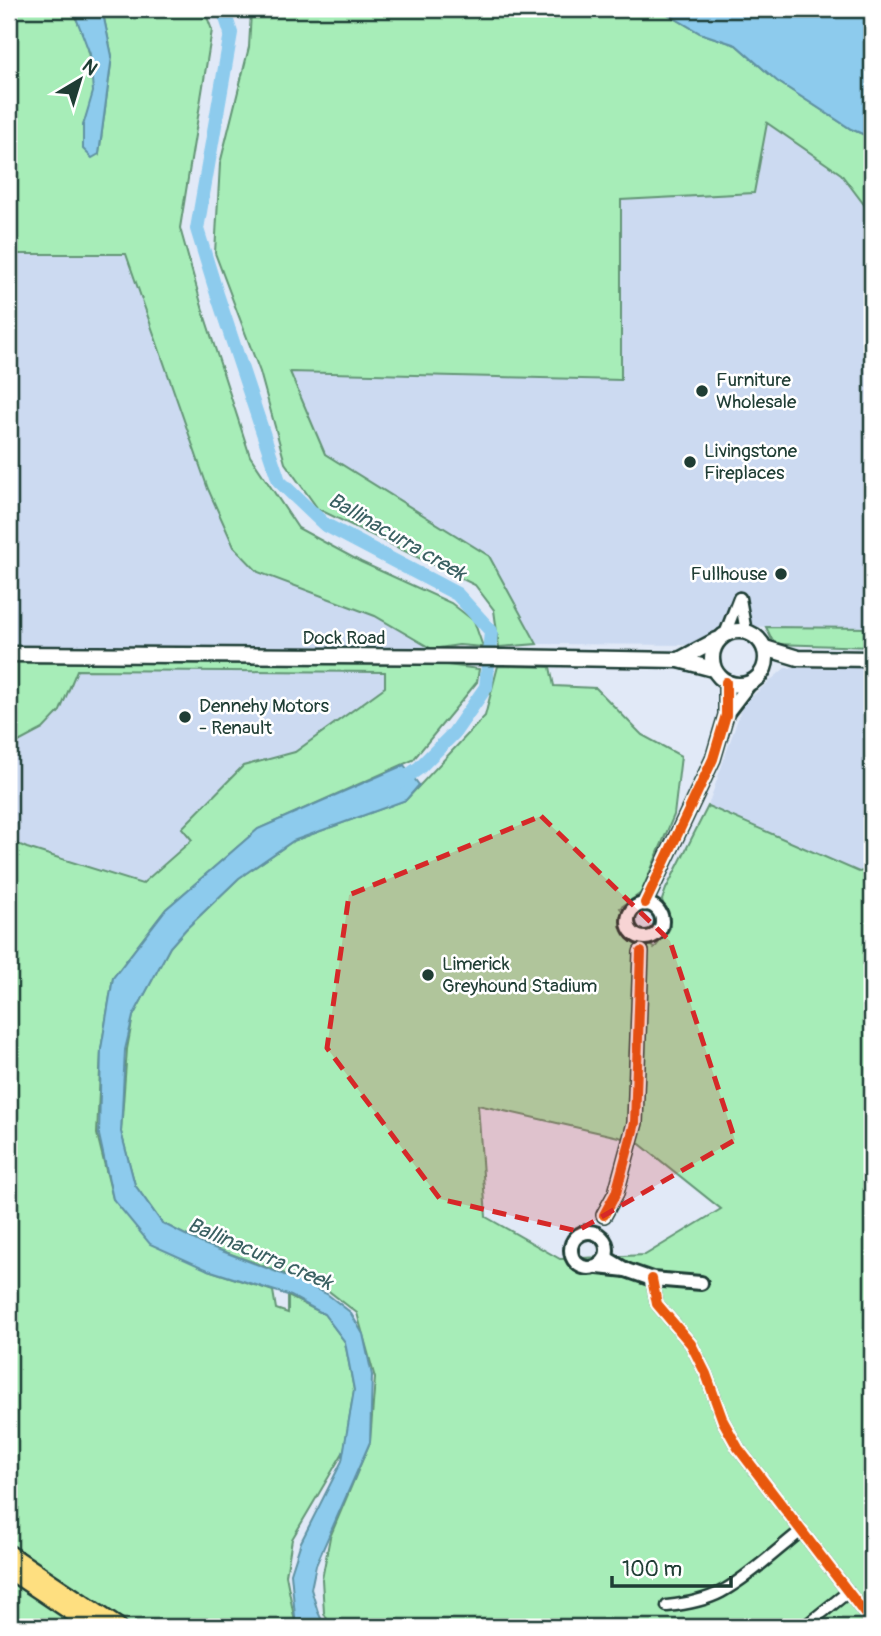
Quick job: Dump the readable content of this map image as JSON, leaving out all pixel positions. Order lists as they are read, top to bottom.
{
  "streets": {
    "main road": ["Dock Road"]
  },
  "water": ["Ballinacurra creek"],
  "places": [
    "Furniture Wholesale",
    "Livingstone Fireplaces",
    "Fullhouse",
    "Dennehy Motors - Renault",
    "Limerick Greyhound Stadium"
  ],
  "scale_bar": "100 m",
  "north": "top right"
}
